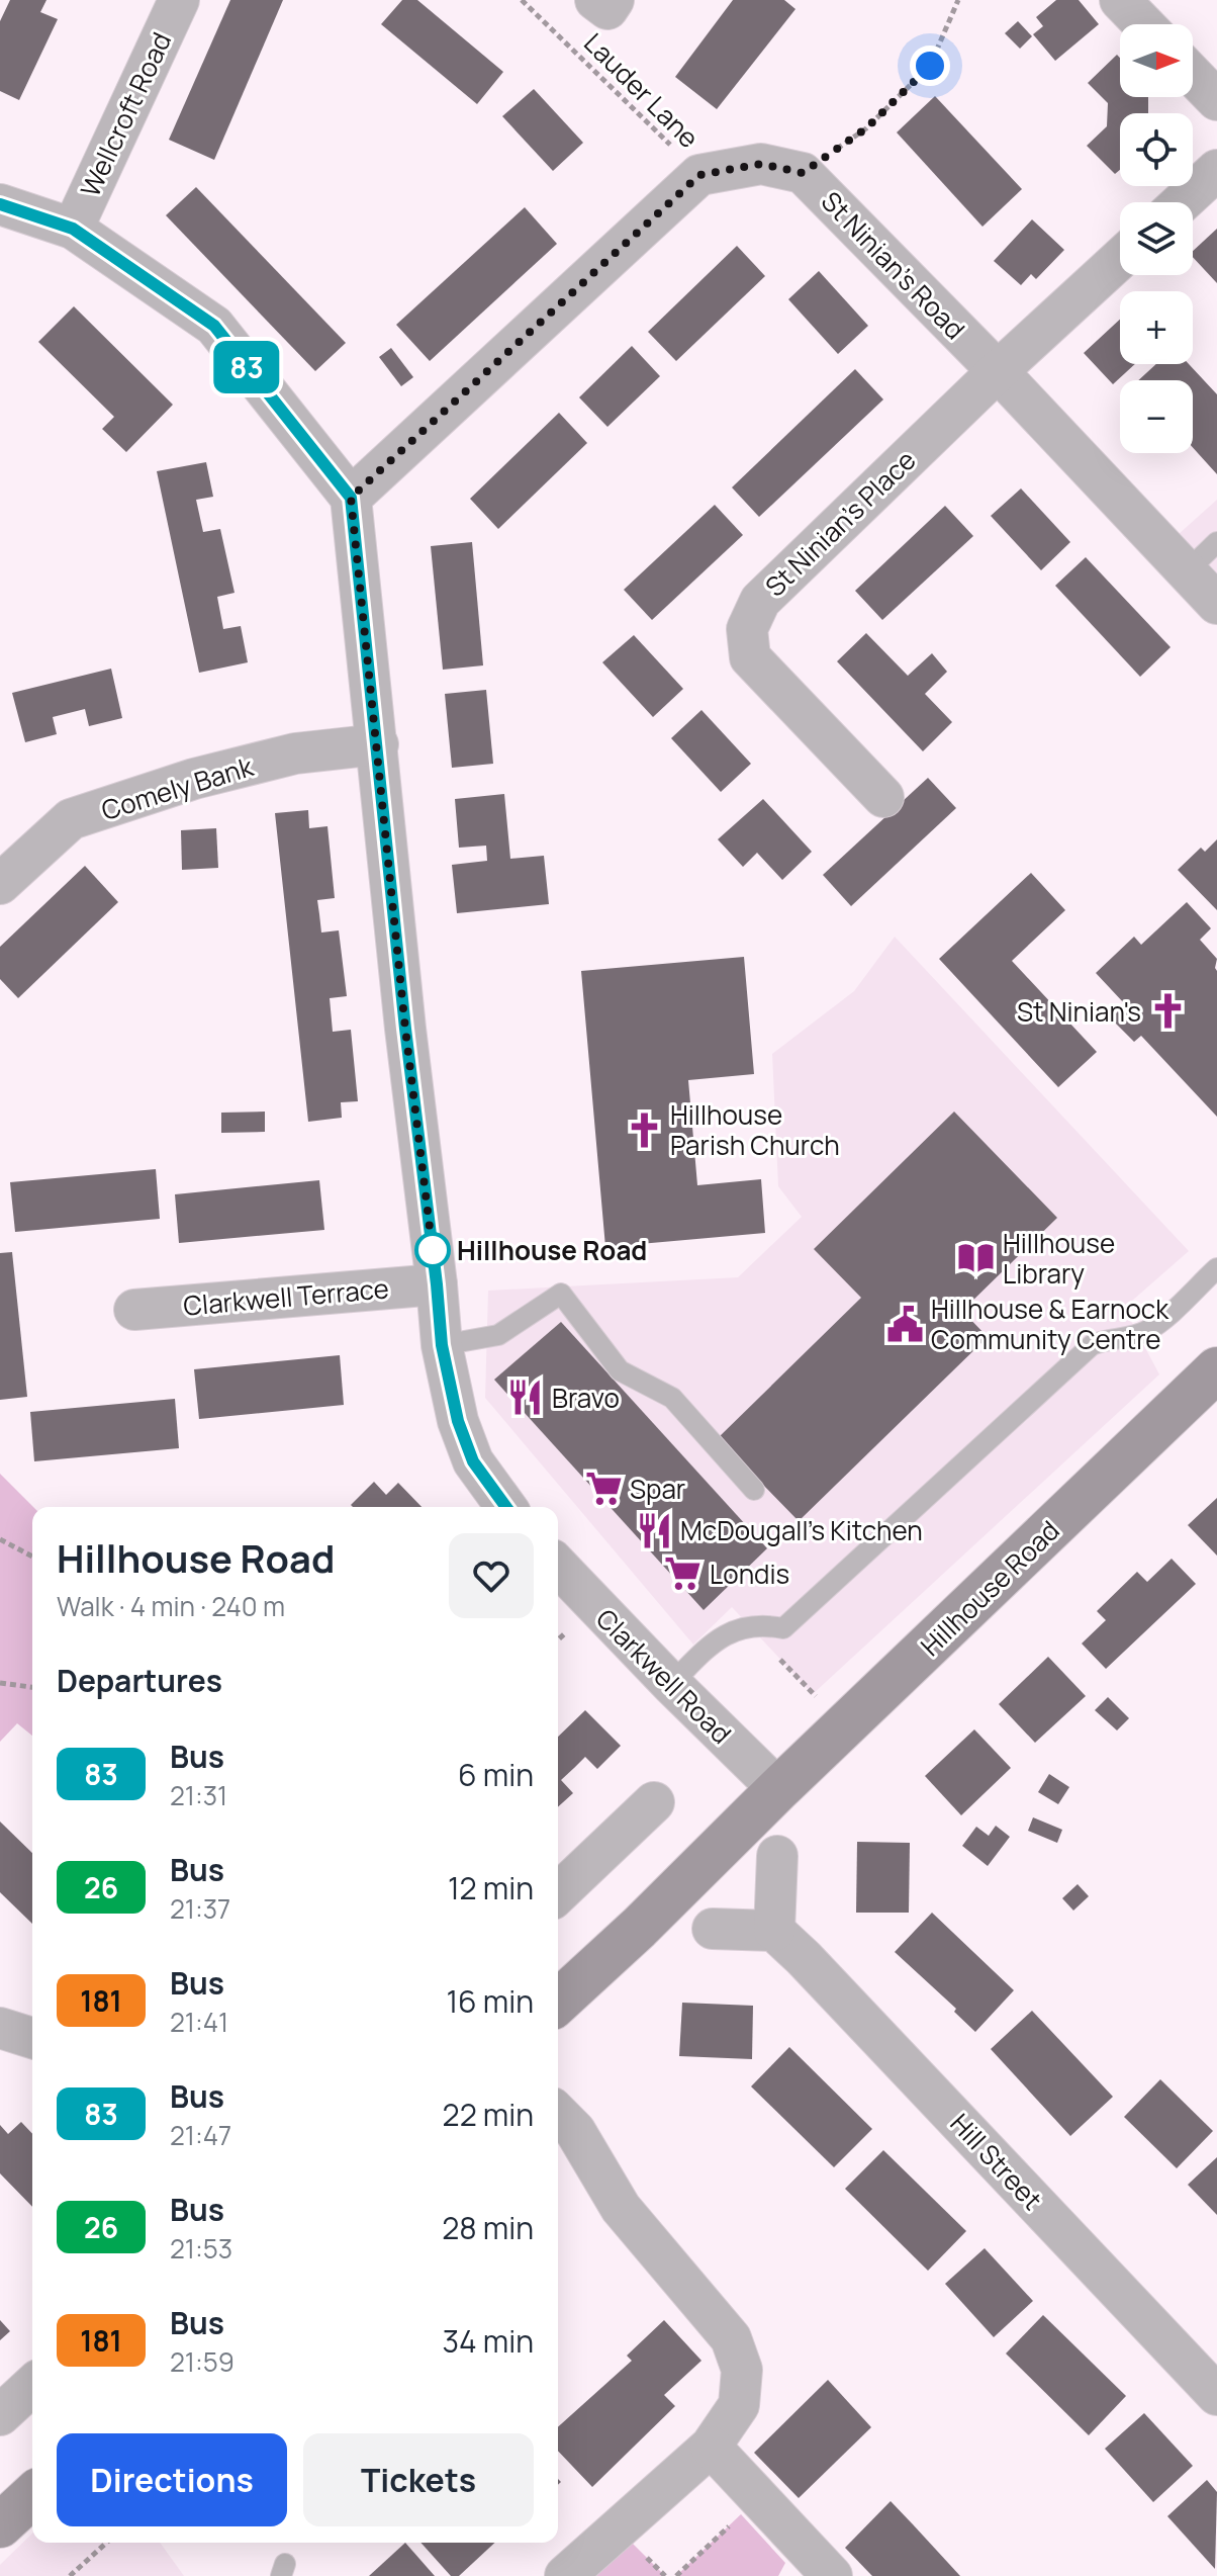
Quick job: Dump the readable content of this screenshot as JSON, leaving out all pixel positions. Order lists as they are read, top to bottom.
{
  "streets": {
    "street": [
      "Wellcroft Road",
      "St Ninian's Road",
      "St Ninian's Place",
      "Comely Bank",
      "Clarkwell Terrace",
      "Hillhouse Road",
      "Clarkwell Road",
      "Hill Street"
    ],
    "path": ["Lauder Lane"]
  },
  "crossings": [
    ["Lauder Lane", "St Ninian's Road"],
    ["St Ninian's Road", "St Ninian's Place"],
    ["Hillhouse Road", "Clarkwell Road"]
  ],
  "places": {
    "church": ["St Ninian's", "Hillhouse Parish Church"],
    "other": ["Hillhouse Road"],
    "library": ["Hillhouse Library"],
    "public building": ["Hillhouse & Earnock Community Centre"],
    "restaurant": ["Bravo", "McDougall's Kitchen"],
    "supermarket": ["Spar", "Londis"]
  },
  "lines": ["bus line 83"],
  "north": "right",
  "page": {
    "on_map": "83",
    "map_buttons": ["+", "−"],
    "heading": [
      ["Hillhouse Road", "Walk · 4 min · 240 m"],
      "Departures"
    ],
    "list": [
      {
        "mark": "83",
        "name": "Bus",
        "note": "21:31",
        "value": "6 min"
      },
      {
        "mark": "26",
        "name": "Bus",
        "note": "21:37",
        "value": "12 min"
      },
      {
        "mark": "181",
        "name": "Bus",
        "note": "21:41",
        "value": "16 min"
      },
      {
        "mark": "83",
        "name": "Bus",
        "note": "21:47",
        "value": "22 min"
      },
      {
        "mark": "26",
        "name": "Bus",
        "note": "21:53",
        "value": "28 min"
      },
      {
        "mark": "181",
        "name": "Bus",
        "note": "21:59",
        "value": "34 min"
      }
    ],
    "buttons": ["Directions", "Tickets"]
  }
}
